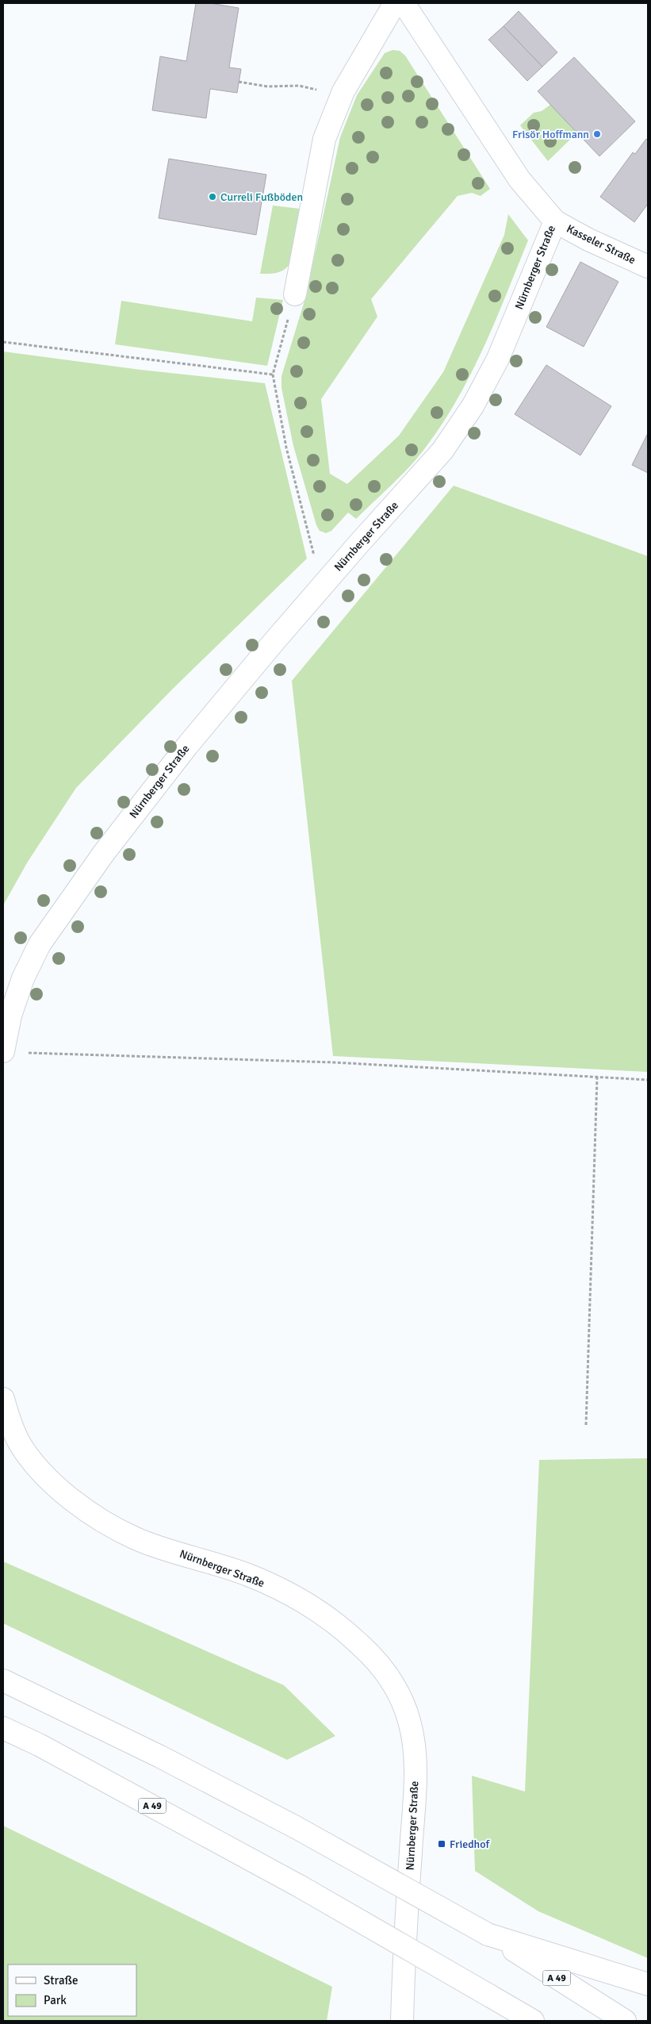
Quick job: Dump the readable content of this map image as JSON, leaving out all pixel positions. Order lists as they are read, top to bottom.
{
  "streets": {
    "main road": ["Kasseler Straße", "Nürnberger Straße", "A 49"]
  },
  "crossings": [
    ["Kasseler Straße", "Nürnberger Straße"]
  ],
  "places": {
    "other": ["Frisör Hoffmann", "Curreli Fußböden"],
    "transit": ["Friedhof"]
  },
  "legend": ["Straße", "Park"]
}
